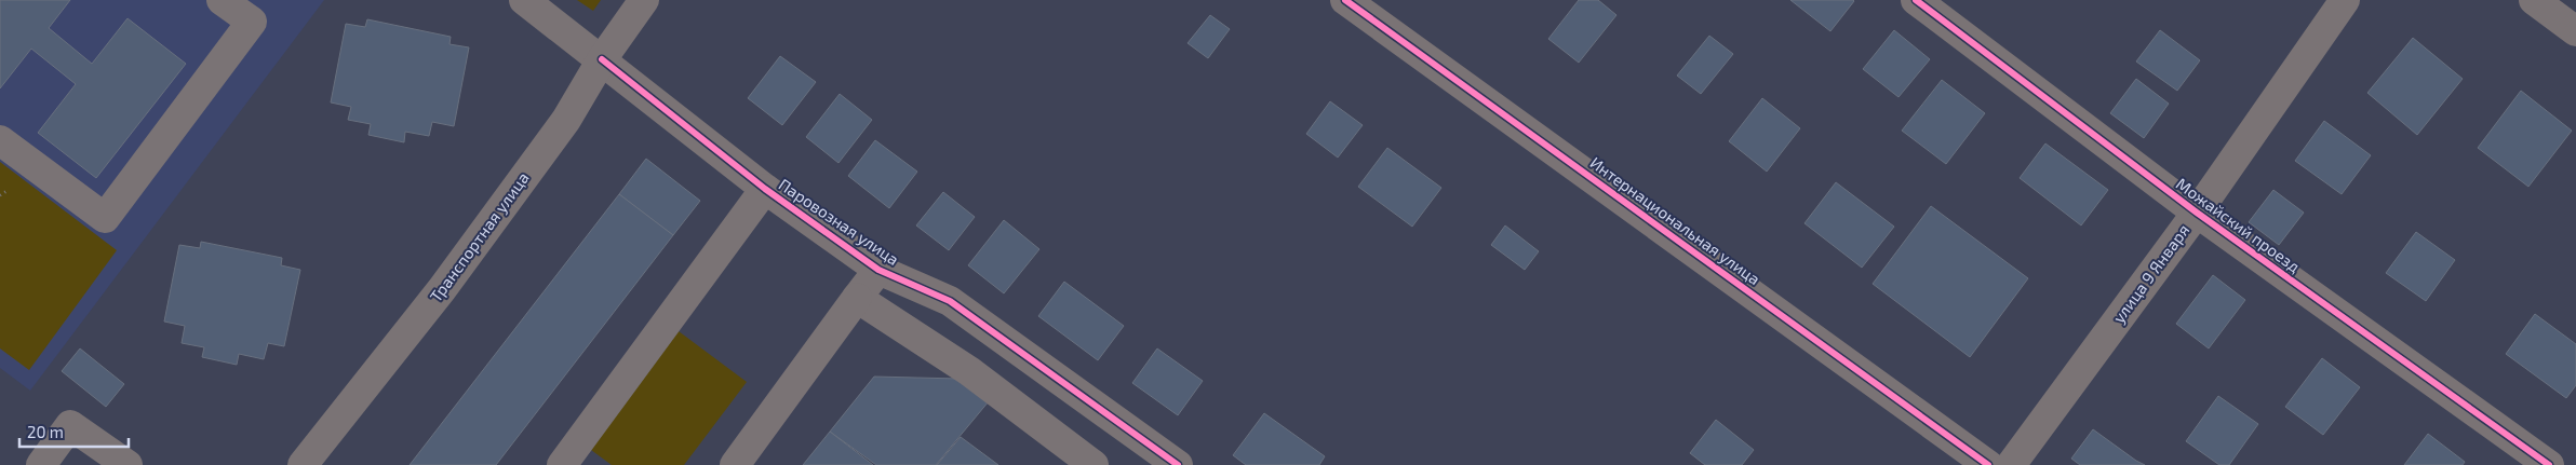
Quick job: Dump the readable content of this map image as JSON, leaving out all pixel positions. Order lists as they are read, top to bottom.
{
  "streets": {
    "street": [
      "Интернациональная улица",
      "Паровозная улица",
      "Можайский проезд",
      "Транспортная улица",
      "улица 9 Января"
    ]
  },
  "crossings": [
    ["Паровозная улица", "Транспортная улица"],
    ["Можайский проезд", "улица 9 Января"]
  ],
  "scale_bar": "20 m"
}
